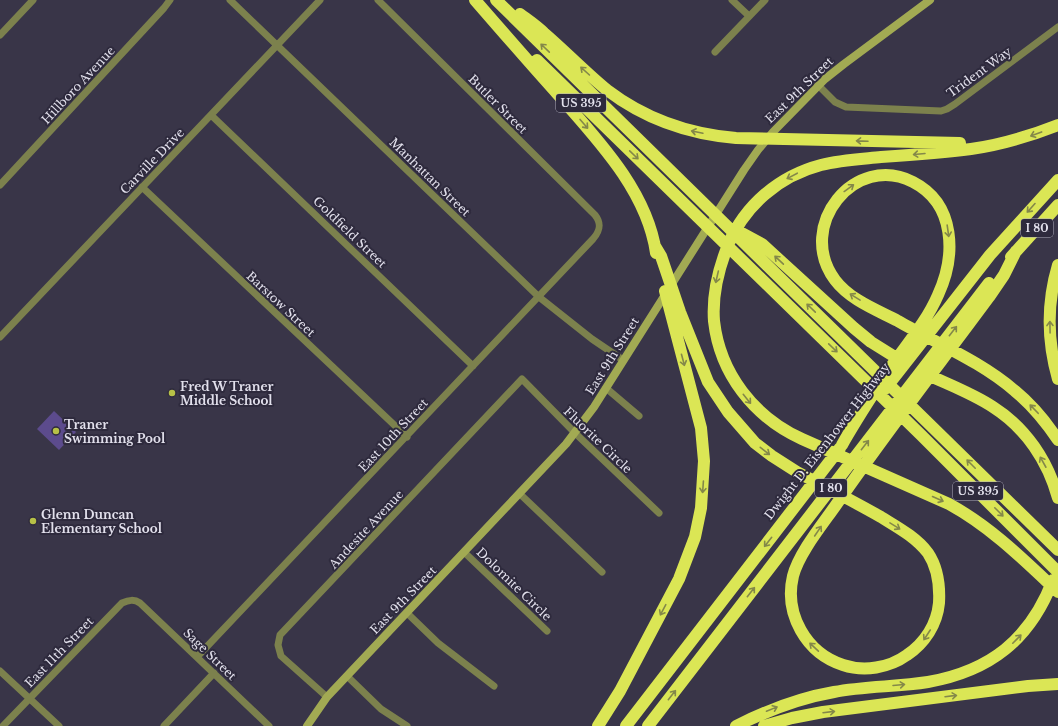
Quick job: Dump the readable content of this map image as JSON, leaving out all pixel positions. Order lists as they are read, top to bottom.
{
  "streets": {
    "highway": ["US 395", "I 80", "Dwight D. Eisenhower Highway"],
    "street": [
      "Trident Way",
      "Hillboro Avenue",
      "East 9th Street",
      "Butler Street",
      "Carville Drive",
      "Manhattan Street",
      "Goldfield Street",
      "Barstow Street",
      "East 10th Street",
      "Fluorite Circle",
      "Andesite Avenue",
      "Dolomite Circle",
      "East 11th Street",
      "Sage Street"
    ]
  },
  "crossings": [
    ["Trident Way", "East 9th Street"],
    ["East 9th Street", "Manhattan Street"],
    ["East 9th Street", "Fluorite Circle"],
    ["East 9th Street", "Andesite Avenue"],
    ["East 9th Street", "Dolomite Circle"],
    ["Butler Street", "East 10th Street"],
    ["Carville Drive", "Manhattan Street"],
    ["Carville Drive", "Goldfield Street"],
    ["Carville Drive", "Barstow Street"],
    ["Manhattan Street", "East 10th Street"],
    ["Goldfield Street", "East 10th Street"],
    ["Barstow Street", "East 10th Street"],
    ["East 10th Street", "Sage Street"],
    ["Fluorite Circle", "Andesite Avenue"],
    ["East 11th Street", "Sage Street"]
  ],
  "places": ["Fred W Traner Middle School", "Traner Swimming Pool", "Glenn Duncan Elementary School"]
}
